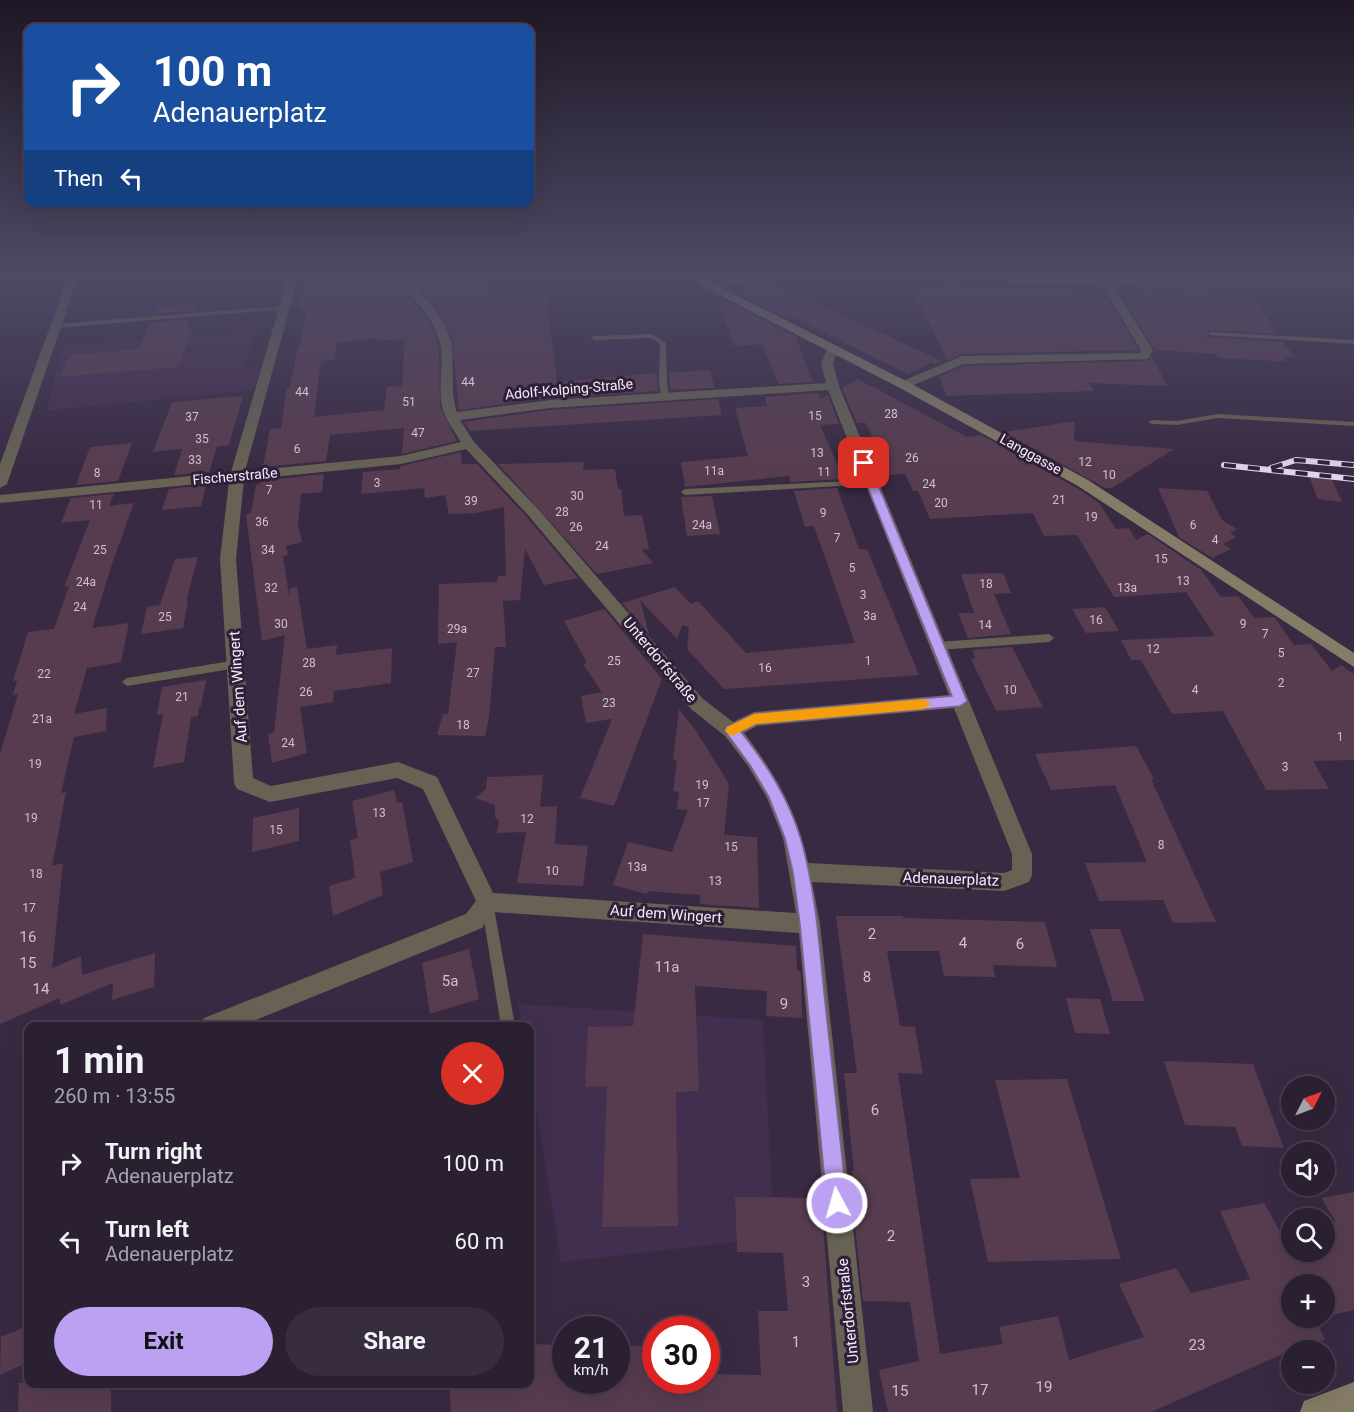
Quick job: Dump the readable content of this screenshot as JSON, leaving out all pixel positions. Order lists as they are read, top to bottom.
{
  "streets": {
    "street": [
      "Adolf-Kolping-Straße",
      "Langgasse",
      "Fischerstraße",
      "Unterdorfstraße",
      "Auf dem Wingert",
      "Adenauerplatz"
    ]
  },
  "crossings": [
    ["Adolf-Kolping-Straße", "Unterdorfstraße"],
    ["Adolf-Kolping-Straße", "Adenauerplatz"],
    ["Langgasse", "Adenauerplatz"],
    ["Fischerstraße", "Unterdorfstraße"],
    ["Fischerstraße", "Auf dem Wingert"],
    ["Unterdorfstraße", "Auf dem Wingert"],
    ["Unterdorfstraße", "Adenauerplatz"]
  ],
  "house_numbers": [
    "44",
    "44",
    "51",
    "28",
    "15",
    "37",
    "47",
    "35",
    "6",
    "13",
    "26",
    "33",
    "12",
    "11a",
    "11",
    "8",
    "10",
    "3",
    "24",
    "7",
    "30",
    "21",
    "39",
    "20",
    "11",
    "28",
    "9",
    "19",
    "36",
    "24a",
    "6",
    "26",
    "7",
    "4",
    "24",
    "25",
    "34",
    "15",
    "5",
    "13",
    "24a",
    "18",
    "32",
    "13a",
    "3",
    "24",
    "3a",
    "25",
    "16",
    "30",
    "9",
    "14",
    "29a",
    "7",
    "12",
    "5",
    "25",
    "1",
    "28",
    "16",
    "27",
    "22",
    "2",
    "10",
    "4",
    "26",
    "21",
    "23",
    "21a",
    "18",
    "1",
    "24",
    "19",
    "3",
    "19",
    "17",
    "13",
    "19",
    "12",
    "15",
    "8",
    "15",
    "13a",
    "10",
    "18",
    "13",
    "17",
    "2",
    "16",
    "4",
    "6",
    "15",
    "11a",
    "8",
    "5a",
    "14",
    "9",
    "6",
    "2",
    "3",
    "1",
    "23",
    "19",
    "17",
    "15"
  ],
  "north": "top right",
  "page": {
    "turn": ["100 m", "Adenauerplatz"],
    "then": "Then",
    "heading": ["1 min", "260 m · 13:55"],
    "map_buttons": ["+", "−"],
    "list": [
      {
        "name": "Turn right",
        "note": "Adenauerplatz",
        "value": "100 m"
      },
      {
        "name": "Turn left",
        "note": "Adenauerplatz",
        "value": "60 m"
      }
    ],
    "buttons": ["Exit", "Share"],
    "speed": "21 km/h",
    "limit": "30"
  }
}
